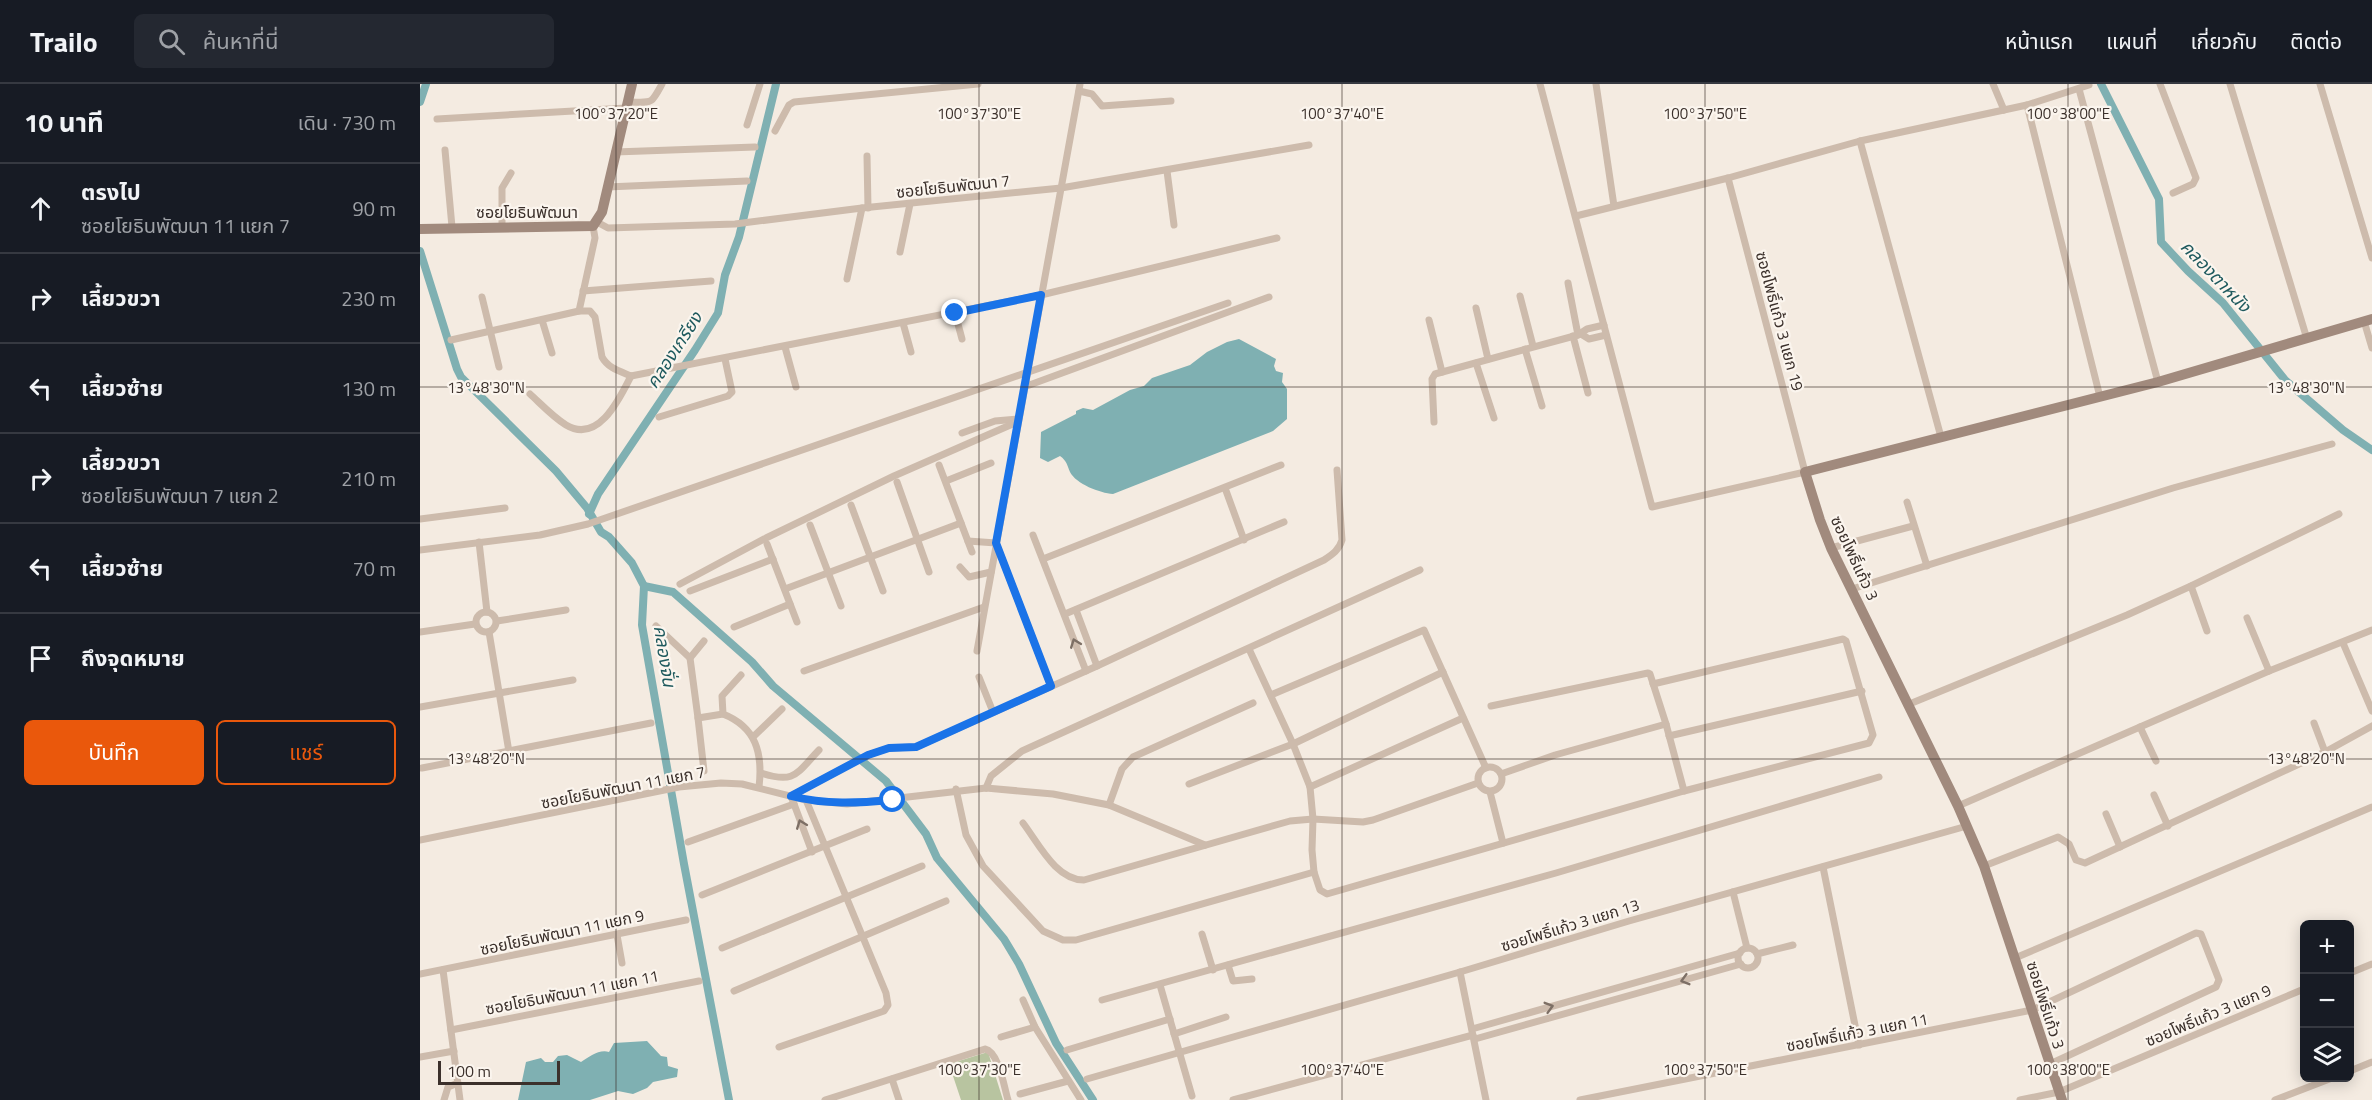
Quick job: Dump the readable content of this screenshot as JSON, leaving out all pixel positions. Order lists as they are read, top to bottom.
{
  "streets": {
    "street": [
      "ซอยโยธินพัฒนา 7",
      "ซอยโยธินพัฒนา",
      "ซอยโพธิ์แก้ว 3 แยก 19",
      "ซอยโพธิ์แก้ว 3",
      "ซอยโยธินพัฒนา 11 แยก 7",
      "ซอยโพธิ์แก้ว 3 แยก 13",
      "ซอยโยธินพัฒนา 11 แยก 9",
      "ซอยโยธินพัฒนา 11 แยก 11",
      "ซอยโพธิ์แก้ว 3 แยก 9",
      "ซอยโพธิ์แก้ว 3 แยก 11"
    ]
  },
  "crossings": [
    ["ซอยโยธินพัฒนา 7", "ซอยโยธินพัฒนา"],
    ["ซอยโพธิ์แก้ว 3 แยก 19", "ซอยโพธิ์แก้ว 3"],
    ["ซอยโพธิ์แก้ว 3", "ซอยโพธิ์แก้ว 3 แยก 13"],
    ["ซอยโพธิ์แก้ว 3", "ซอยโพธิ์แก้ว 3 แยก 9"],
    ["ซอยโพธิ์แก้ว 3", "ซอยโพธิ์แก้ว 3 แยก 11"]
  ],
  "water": ["คลองตาหนัง", "คลองเกรียง", "คลองจั่น"],
  "scale_bar": "100 m",
  "page": {
    "header": "Trailo",
    "search": "ค้นหาที่นี่",
    "nav": [
      "หน้าแรก",
      "แผนที่",
      "เกี่ยวกับ",
      "ติดต่อ"
    ],
    "heading": ["10 นาที", "เดิน · 730 m"],
    "list": [
      ["ตรงไป", "ซอยโยธินพัฒนา 11 แยก 7", "90 m"],
      ["เลี้ยวขวา", "230 m"],
      ["เลี้ยวซ้าย", "130 m"],
      ["เลี้ยวขวา", "ซอยโยธินพัฒนา 7 แยก 2", "210 m"],
      ["เลี้ยวซ้าย", "70 m"],
      "ถึงจุดหมาย"
    ],
    "buttons": ["บันทึก", "แชร์"],
    "map_buttons": ["+", "−"],
    "scale": "100 m"
  },
  "coordinates": [
    "100°37'20\"E",
    "100°37'30\"E",
    "100°37'40\"E",
    "100°37'50\"E",
    "100°38'00\"E",
    "13°48'30\"N",
    "13°48'20\"N"
  ]
}
